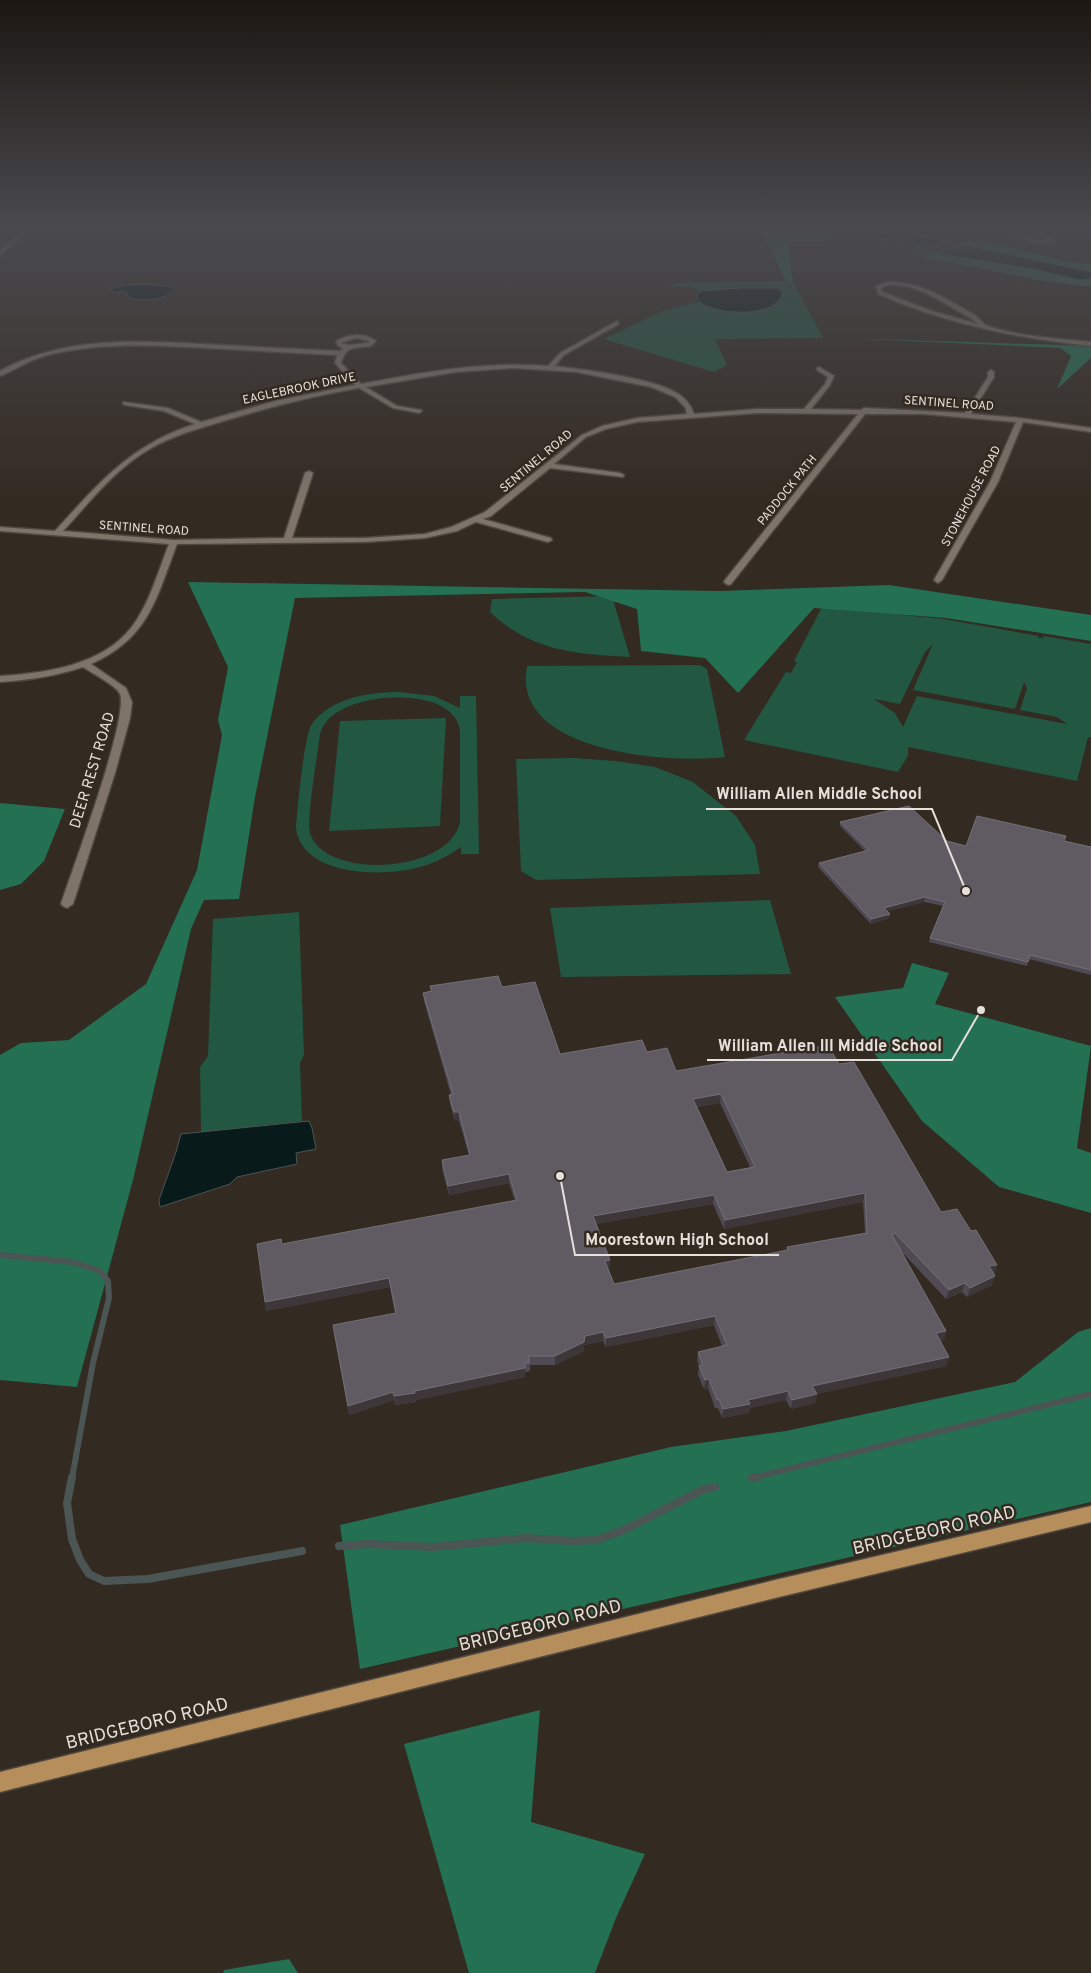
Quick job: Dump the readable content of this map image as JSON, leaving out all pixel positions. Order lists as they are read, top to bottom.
{
  "streets": {
    "main road": ["BRIDGEBORO ROAD"],
    "street": [
      "EAGLEBROOK DRIVE",
      "SENTINEL ROAD",
      "PADDOCK PATH",
      "STONEHOUSE ROAD",
      "DEER REST ROAD"
    ]
  },
  "crossings": [
    ["EAGLEBROOK DRIVE", "SENTINEL ROAD"],
    ["SENTINEL ROAD", "PADDOCK PATH"],
    ["SENTINEL ROAD", "STONEHOUSE ROAD"]
  ],
  "places": ["William Allen Middle School", "William Allen III Middle School", "Moorestown High School"]
}
